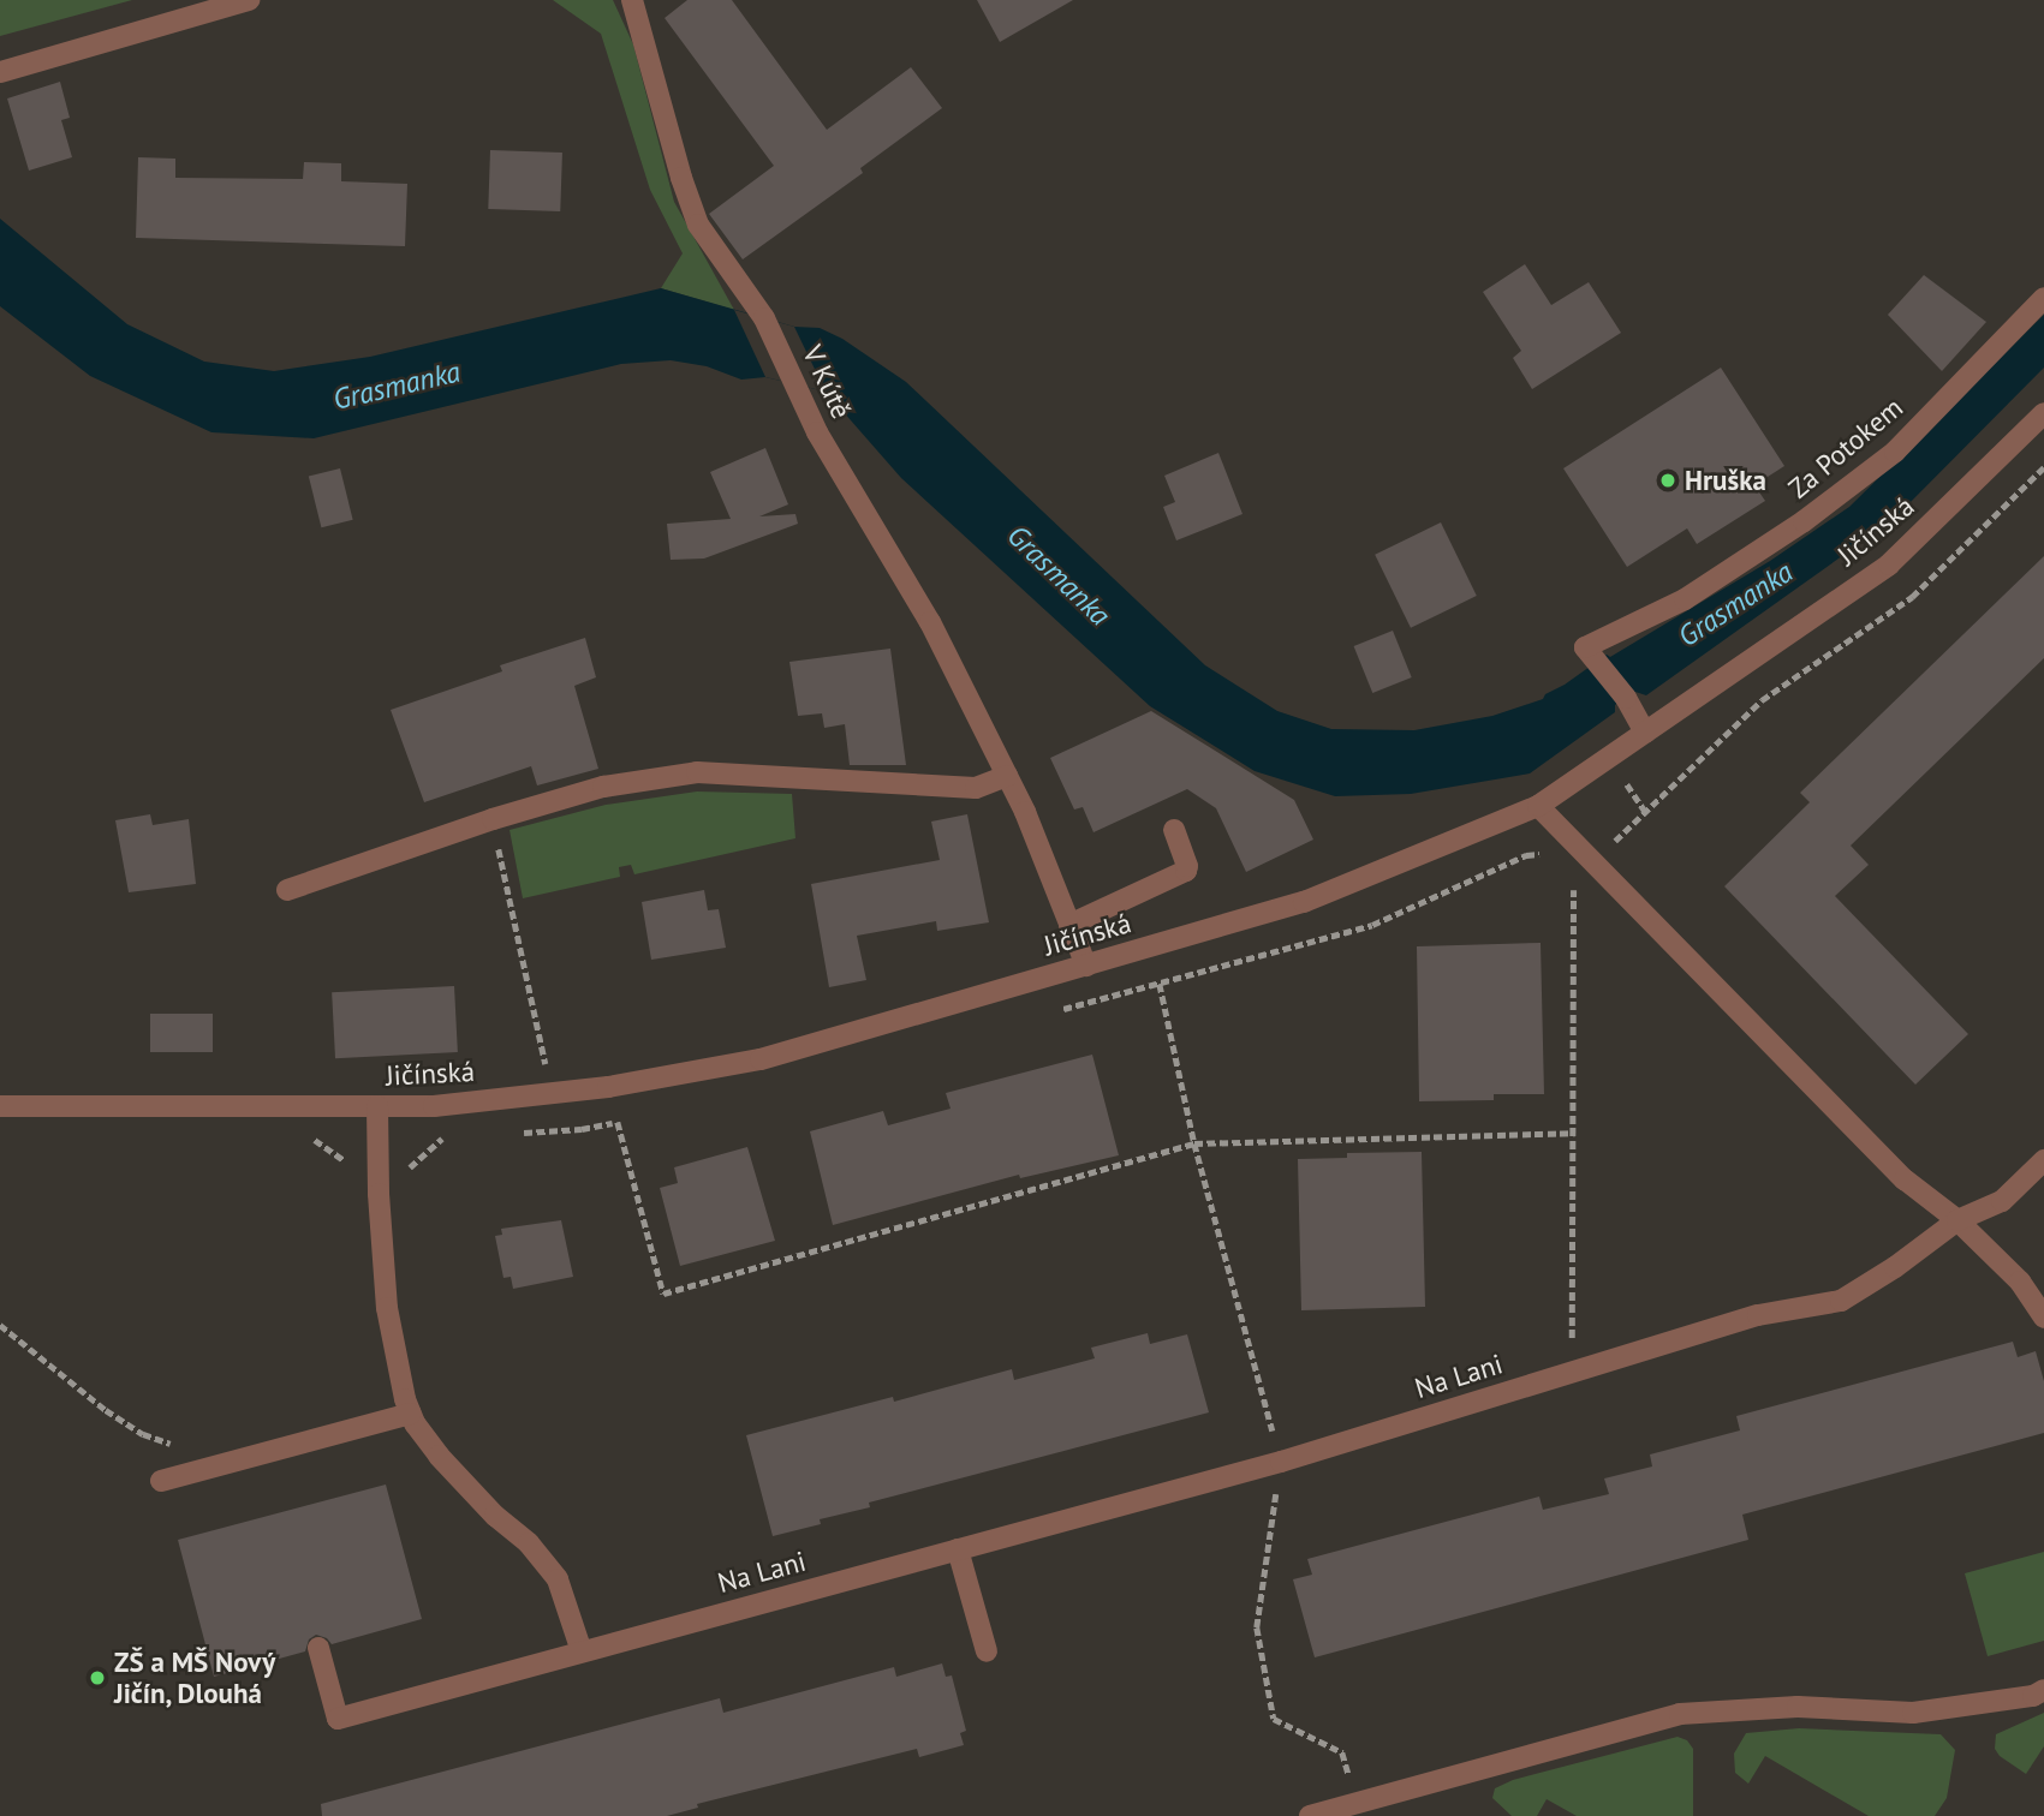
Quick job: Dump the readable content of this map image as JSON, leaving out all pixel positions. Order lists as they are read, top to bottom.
{
  "streets": {
    "street": [
      "V Kútě",
      "Za Potokem",
      "Jičínská",
      "Na Lani"
    ]
  },
  "crossings": [
    ["V Kútě", "Jičínská"],
    ["Za Potokem", "Jičínská"]
  ],
  "water": ["Grasmanka"],
  "places": ["Hruška", "ZŠ a MŠ Nový Jičín, Dlouhá"]
}
